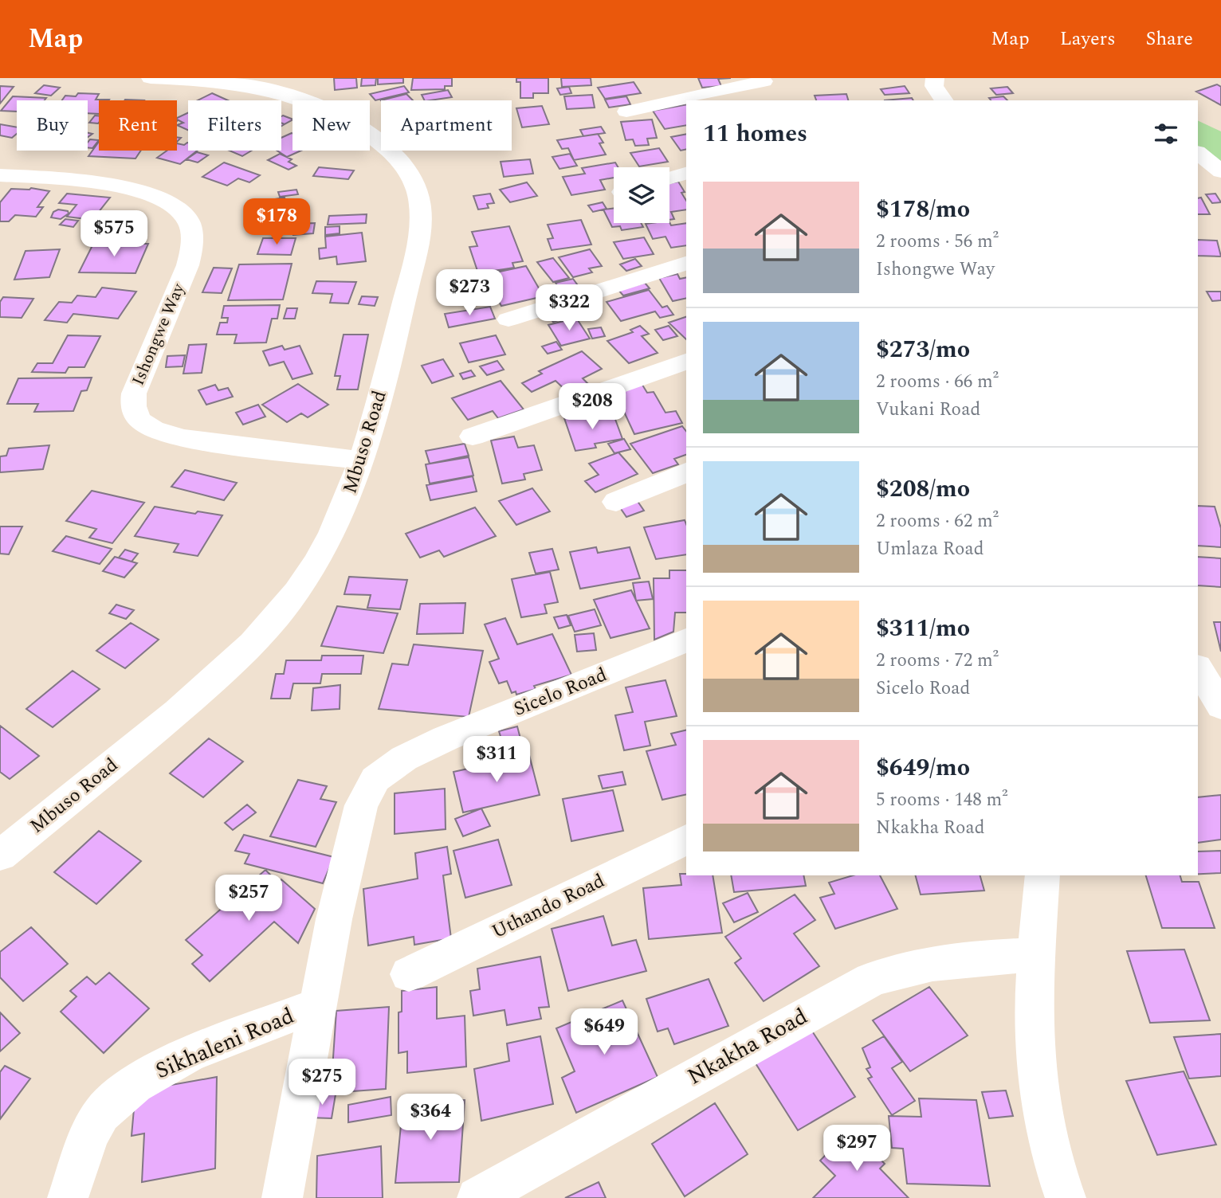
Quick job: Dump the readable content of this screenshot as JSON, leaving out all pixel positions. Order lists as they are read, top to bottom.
{
  "streets": {
    "street": [
      "Ishongwe Way",
      "Mbuso Road",
      "Sicelo Road",
      "Uthando Road",
      "Sikhaleni Road",
      "Nkakha Road"
    ]
  },
  "crossings": [
    ["Ishongwe Way", "Mbuso Road"],
    ["Sicelo Road", "Sikhaleni Road"]
  ],
  "page": {
    "header": "Map",
    "nav": ["Map", "Layers", "Share"],
    "chip": [
      "Buy",
      "Rent",
      "Filters",
      "New",
      "Apartment"
    ],
    "heading": "11 homes",
    "list": [
      {
        "name": "$178/mo",
        "note": "2 rooms · 56 m² · Ishongwe Way"
      },
      {
        "name": "$273/mo",
        "note": "2 rooms · 66 m² · Vukani Road"
      },
      {
        "name": "$208/mo",
        "note": "2 rooms · 62 m² · Umlaza Road"
      },
      {
        "name": "$311/mo",
        "note": "2 rooms · 72 m² · Sicelo Road"
      },
      {
        "name": "$649/mo",
        "note": "5 rooms · 148 m² · Nkakha Road"
      }
    ],
    "price": [
      "$178",
      "$575",
      "$273",
      "$322",
      "$208",
      "$311",
      "$257",
      "$649",
      "$275",
      "$364",
      "$297"
    ]
  }
}
